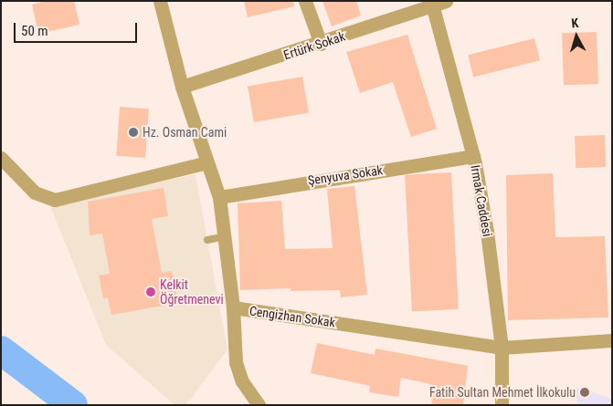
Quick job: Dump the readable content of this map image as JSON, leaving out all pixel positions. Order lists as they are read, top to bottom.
{
  "streets": {
    "street": [
      "Ertürk Sokak",
      "Şenyuva Sokak",
      "Irmak Caddesi",
      "Cengizhan Sokak"
    ]
  },
  "crossings": [
    ["Ertürk Sokak", "Irmak Caddesi"],
    ["Ertürk Sokak", "Cengizhan Sokak"],
    ["Şenyuva Sokak", "Irmak Caddesi"],
    ["Şenyuva Sokak", "Cengizhan Sokak"],
    ["Irmak Caddesi", "Cengizhan Sokak"]
  ],
  "places": ["Hz. Osman Cami", "Kelkit Öğretmenevi", "Fatih Sultan Mehmet İlkokulu"],
  "scale_bar": "50 m",
  "north": "top"
}
